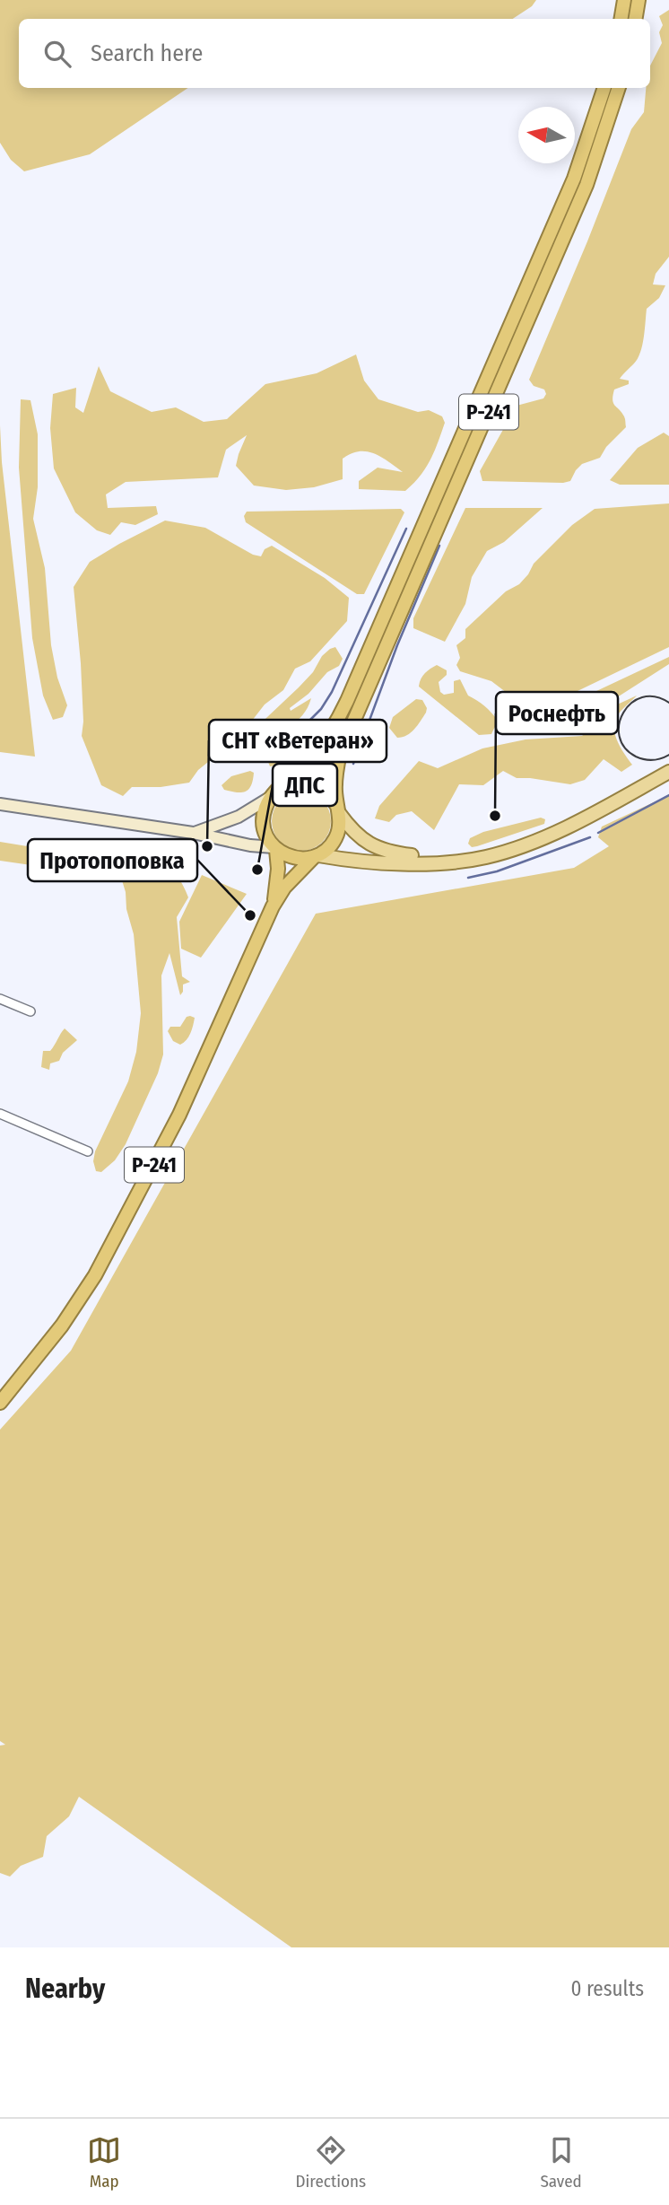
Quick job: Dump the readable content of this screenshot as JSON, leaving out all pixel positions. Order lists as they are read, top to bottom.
{
  "streets": {
    "highway": ["Р-241"]
  },
  "places": [
    "Роснефть",
    "СНТ «Ветеран»",
    "ДПС",
    "Протопоповка"
  ],
  "north": "left",
  "page": {
    "search": "Search here",
    "heading": ["Nearby", "0 results"],
    "nav": ["Map", "Directions", "Saved"]
  }
}
